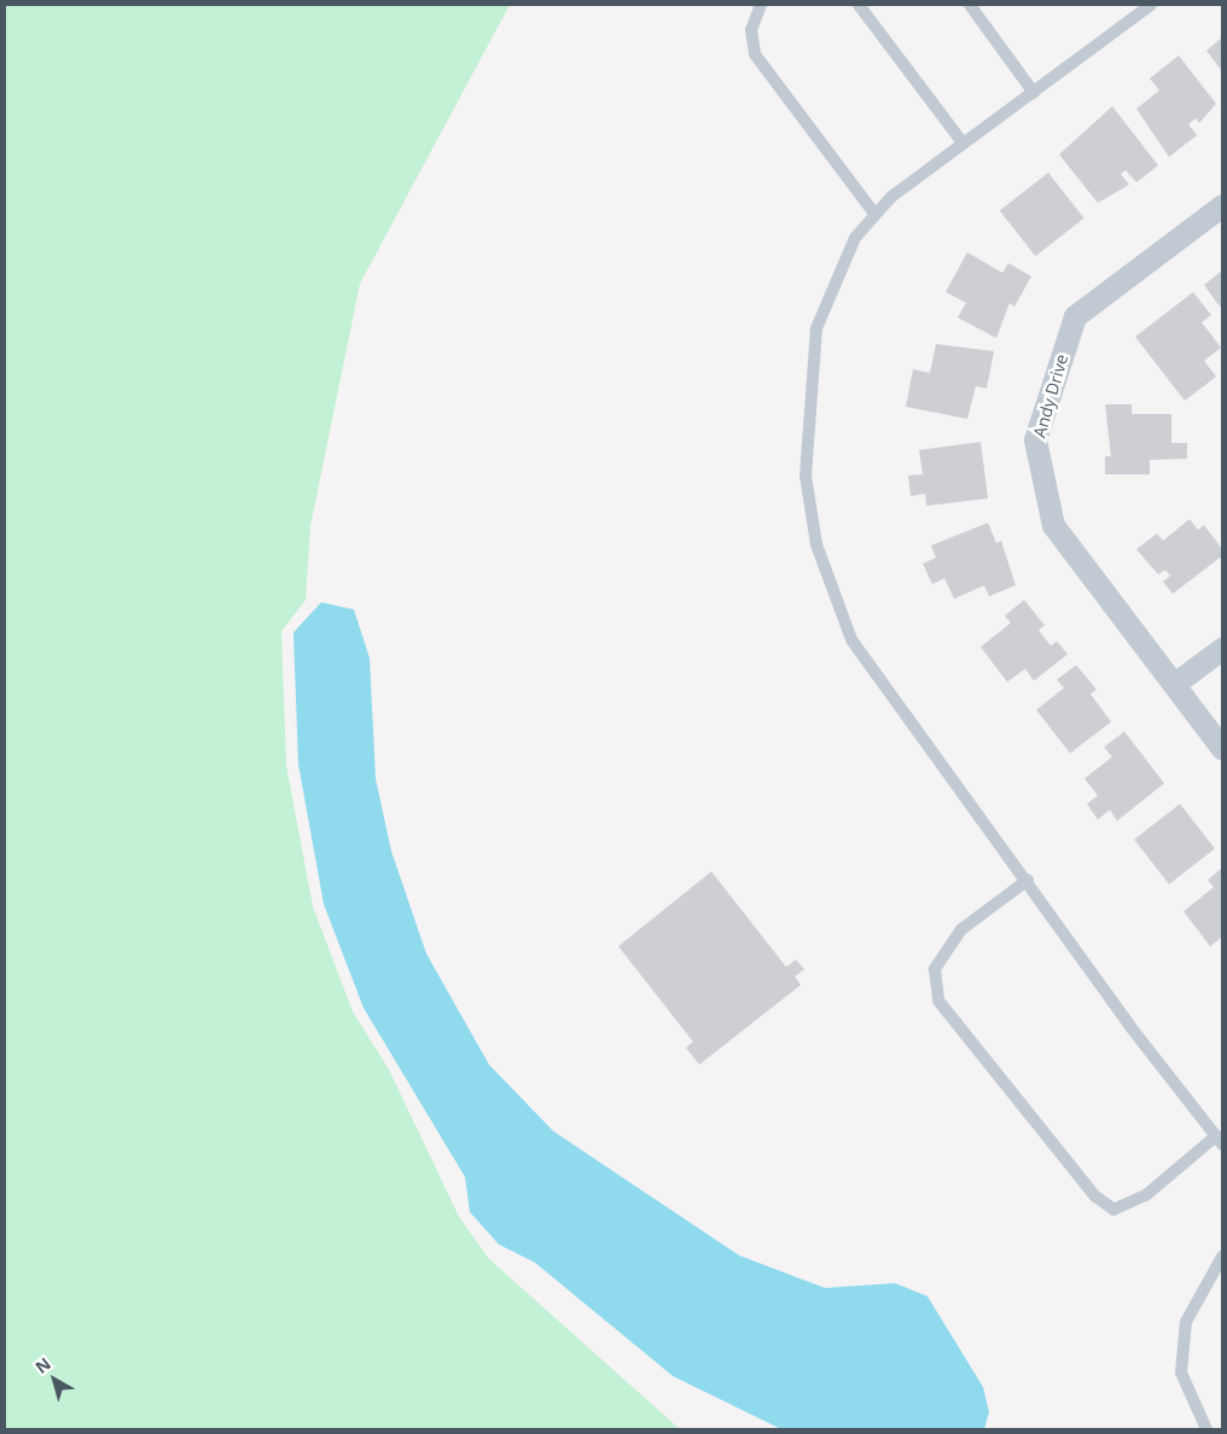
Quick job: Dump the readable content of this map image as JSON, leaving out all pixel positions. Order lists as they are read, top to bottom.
{
  "streets": {
    "street": ["Andy Drive"]
  },
  "north": "top left"
}
